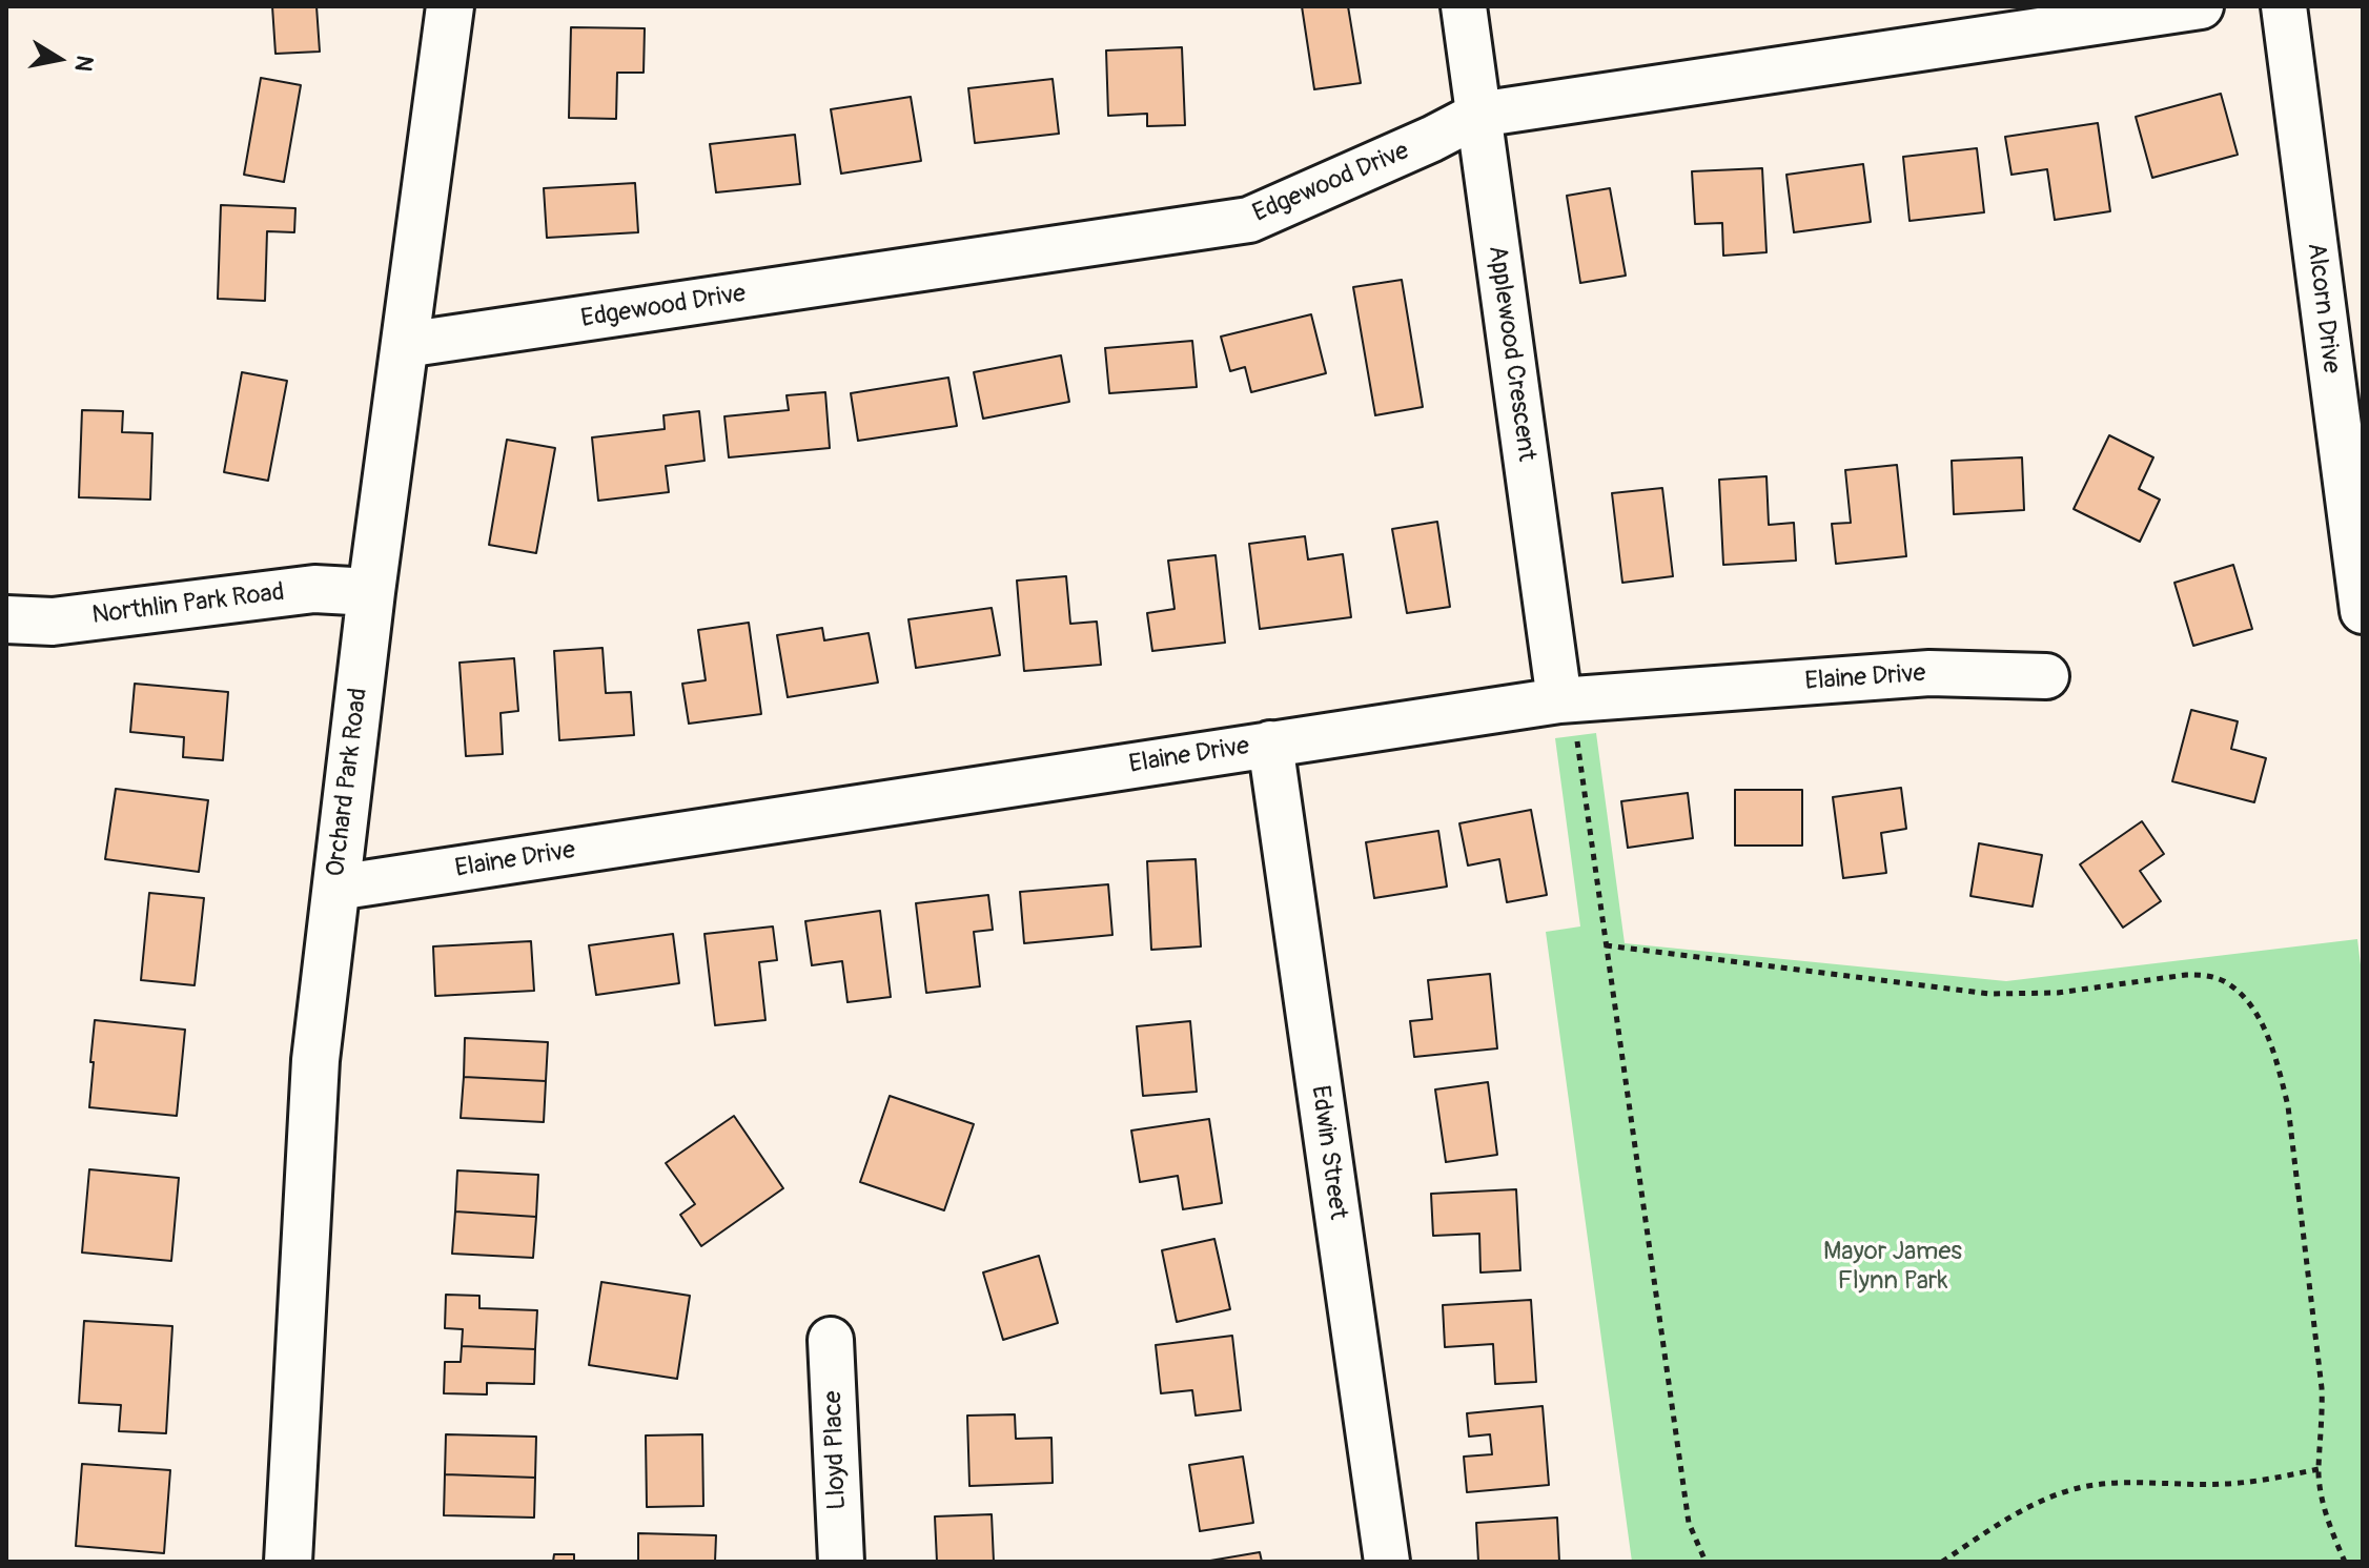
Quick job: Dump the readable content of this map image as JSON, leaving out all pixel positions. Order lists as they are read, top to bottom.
{
  "streets": {
    "street": [
      "Edgewood Drive",
      "Alcorn Drive",
      "Applewood Crescent",
      "Northlin Park Road",
      "Elaine Drive",
      "Orchard Park Road",
      "Edwin Street",
      "Lloyd Place"
    ]
  },
  "crossings": [
    ["Edgewood Drive", "Applewood Crescent"],
    ["Edgewood Drive", "Orchard Park Road"],
    ["Applewood Crescent", "Elaine Drive"],
    ["Northlin Park Road", "Orchard Park Road"],
    ["Elaine Drive", "Orchard Park Road"],
    ["Elaine Drive", "Edwin Street"]
  ],
  "parks": ["Mayor James Flynn Park"],
  "north": "right"
}
